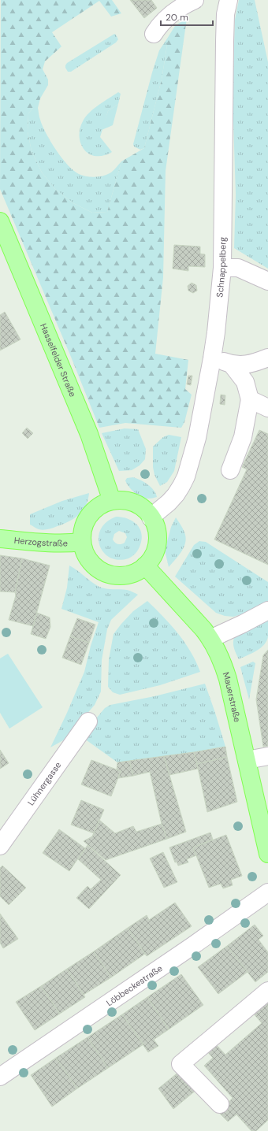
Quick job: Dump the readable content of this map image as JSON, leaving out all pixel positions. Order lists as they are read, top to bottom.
{
  "streets": {
    "main road": ["Hasselfelder Straße", "Herzogstraße", "Mauerstraße"],
    "street": ["Schnappelberg", "Lühnergasse", "Löbbeckestraße"]
  },
  "crossings": [
    ["Schnappelberg", "Hasselfelder Straße"],
    ["Schnappelberg", "Herzogstraße"],
    ["Schnappelberg", "Mauerstraße"],
    ["Hasselfelder Straße", "Herzogstraße"],
    ["Hasselfelder Straße", "Mauerstraße"],
    ["Herzogstraße", "Mauerstraße"]
  ],
  "scale_bar": "20 m"
}
